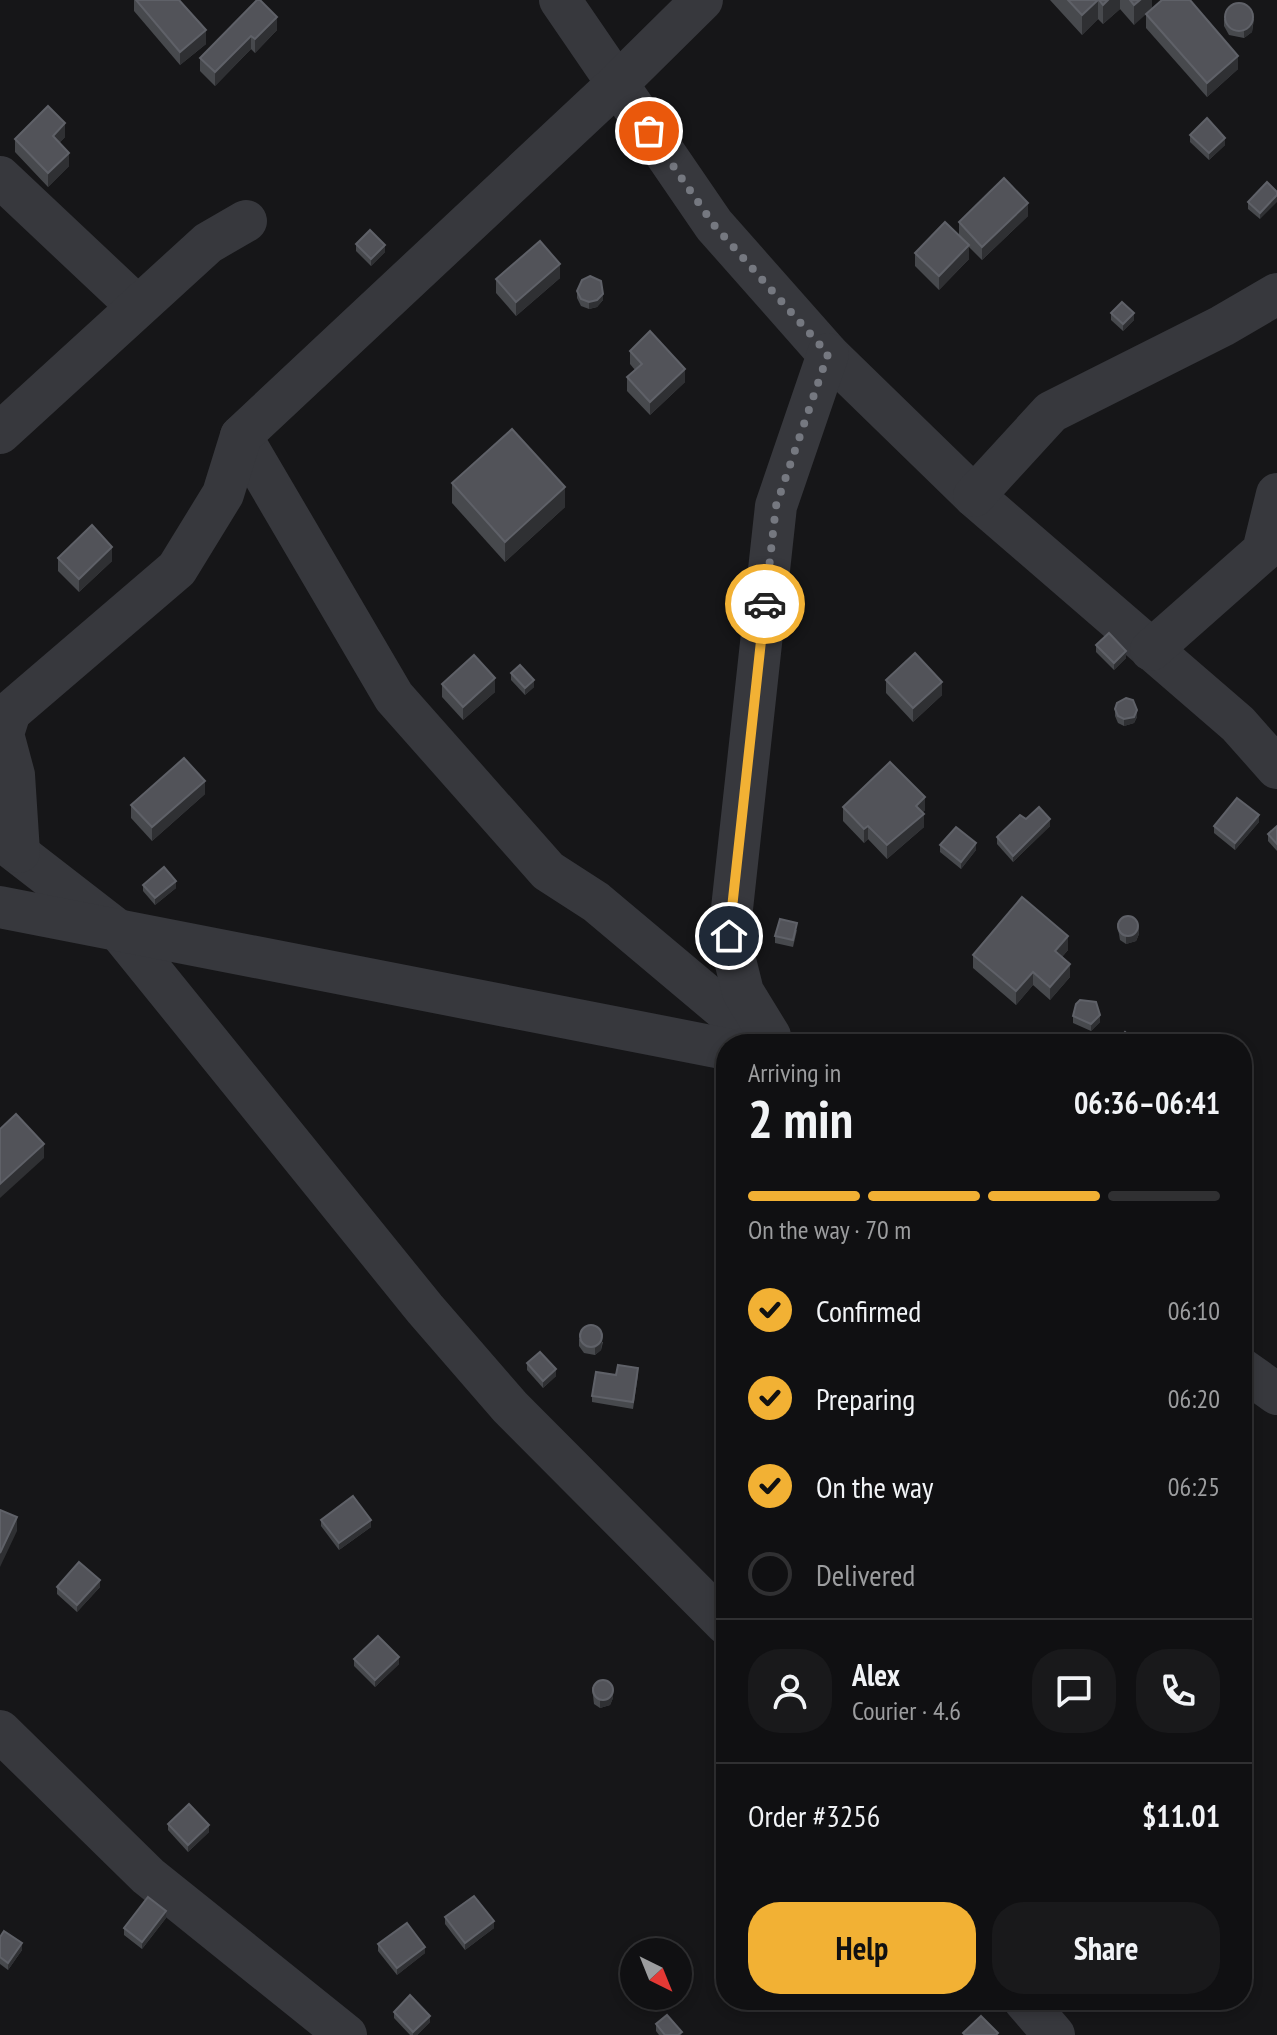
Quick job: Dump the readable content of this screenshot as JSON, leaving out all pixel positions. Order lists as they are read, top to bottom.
{
  "north": "bottom right",
  "page": {
    "heading": ["2 min", "Arriving in", "06:36–06:41"],
    "panel": [
      "Alex",
      "Courier · 4.6",
      "Order #3256",
      "$11.01"
    ],
    "bar": "On the way · 70 m",
    "list": [
      ["Confirmed", "06:10"],
      ["Preparing", "06:20"],
      ["On the way", "06:25"],
      "Delivered"
    ],
    "buttons": ["Help", "Share"]
  }
}
